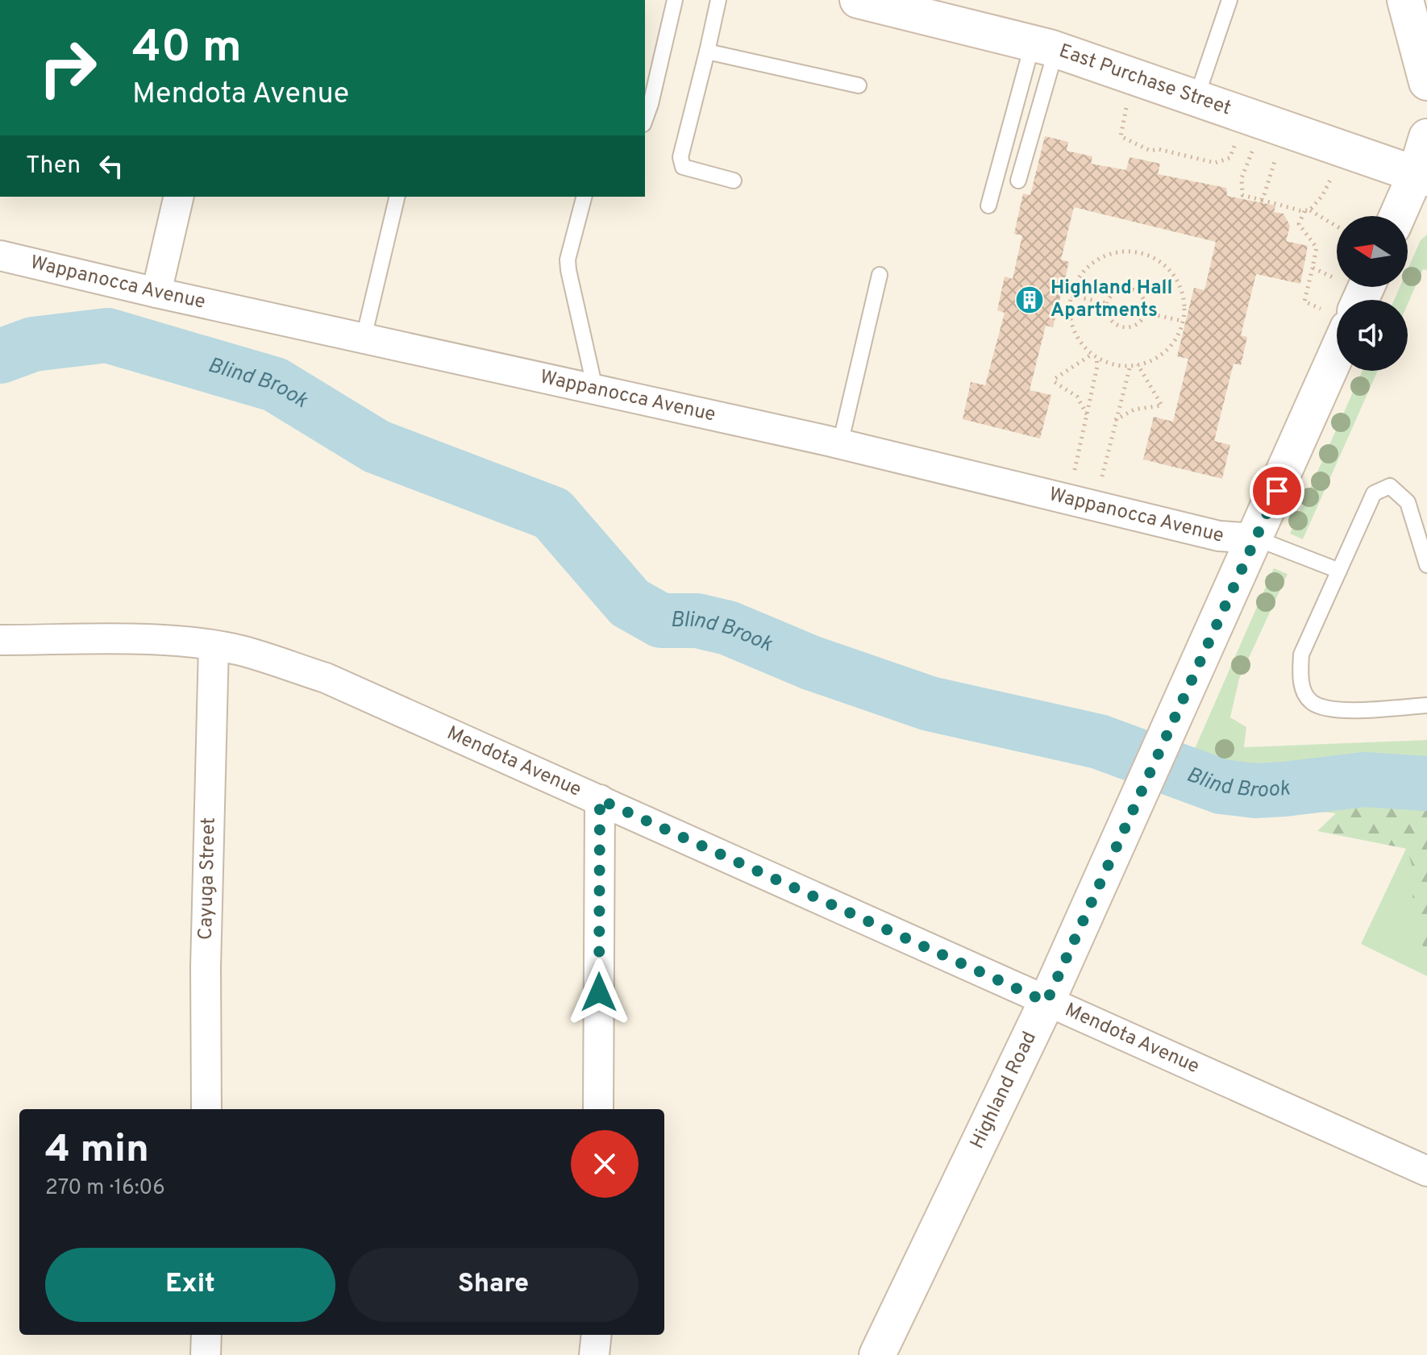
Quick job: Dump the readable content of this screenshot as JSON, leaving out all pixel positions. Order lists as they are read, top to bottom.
{
  "streets": {
    "street": [
      "East Purchase Street",
      "Wappanocca Avenue",
      "Mendota Avenue",
      "Cayuga Street",
      "Highland Road"
    ]
  },
  "crossings": [
    ["Wappanocca Avenue", "Highland Road"],
    ["Mendota Avenue", "Cayuga Street"],
    ["Mendota Avenue", "Highland Road"]
  ],
  "water": ["Blind Brook"],
  "places": {
    "building": ["Highland Hall Apartments"]
  },
  "north": "left",
  "page": {
    "turn": ["40 m", "Mendota Avenue"],
    "then": "Then",
    "heading": ["4 min", "270 m · 16:06"],
    "buttons": ["Exit", "Share"]
  }
}
